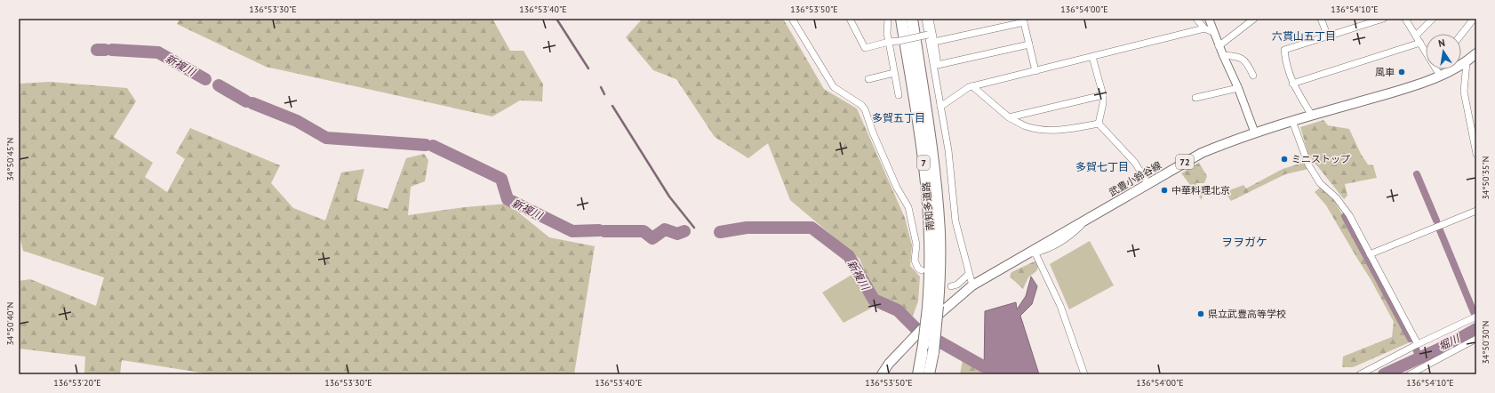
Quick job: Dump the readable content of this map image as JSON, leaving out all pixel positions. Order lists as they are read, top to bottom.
{
  "streets": {
    "highway": ["7", "南知多道路"],
    "main road": ["72", "武豊小鈴谷線"]
  },
  "districts": [
    "六貫山五丁目",
    "多賀五丁目",
    "多賀七丁目",
    "ヲヲガケ"
  ],
  "water": ["新複川", "堀川"],
  "places": [
    "風車",
    "ミニストップ",
    "中華料理北京",
    "県立武豊高等学校"
  ],
  "north": "top",
  "coordinates": [
    "136°53'30\"E",
    "136°53'40\"E",
    "136°53'50\"E",
    "136°54'00\"E",
    "136°54'10\"E",
    "34°50'45\"N",
    "34°50'35\"N",
    "34°50'40\"N",
    "34°50'30\"N",
    "136°53'20\"E"
  ]
}
